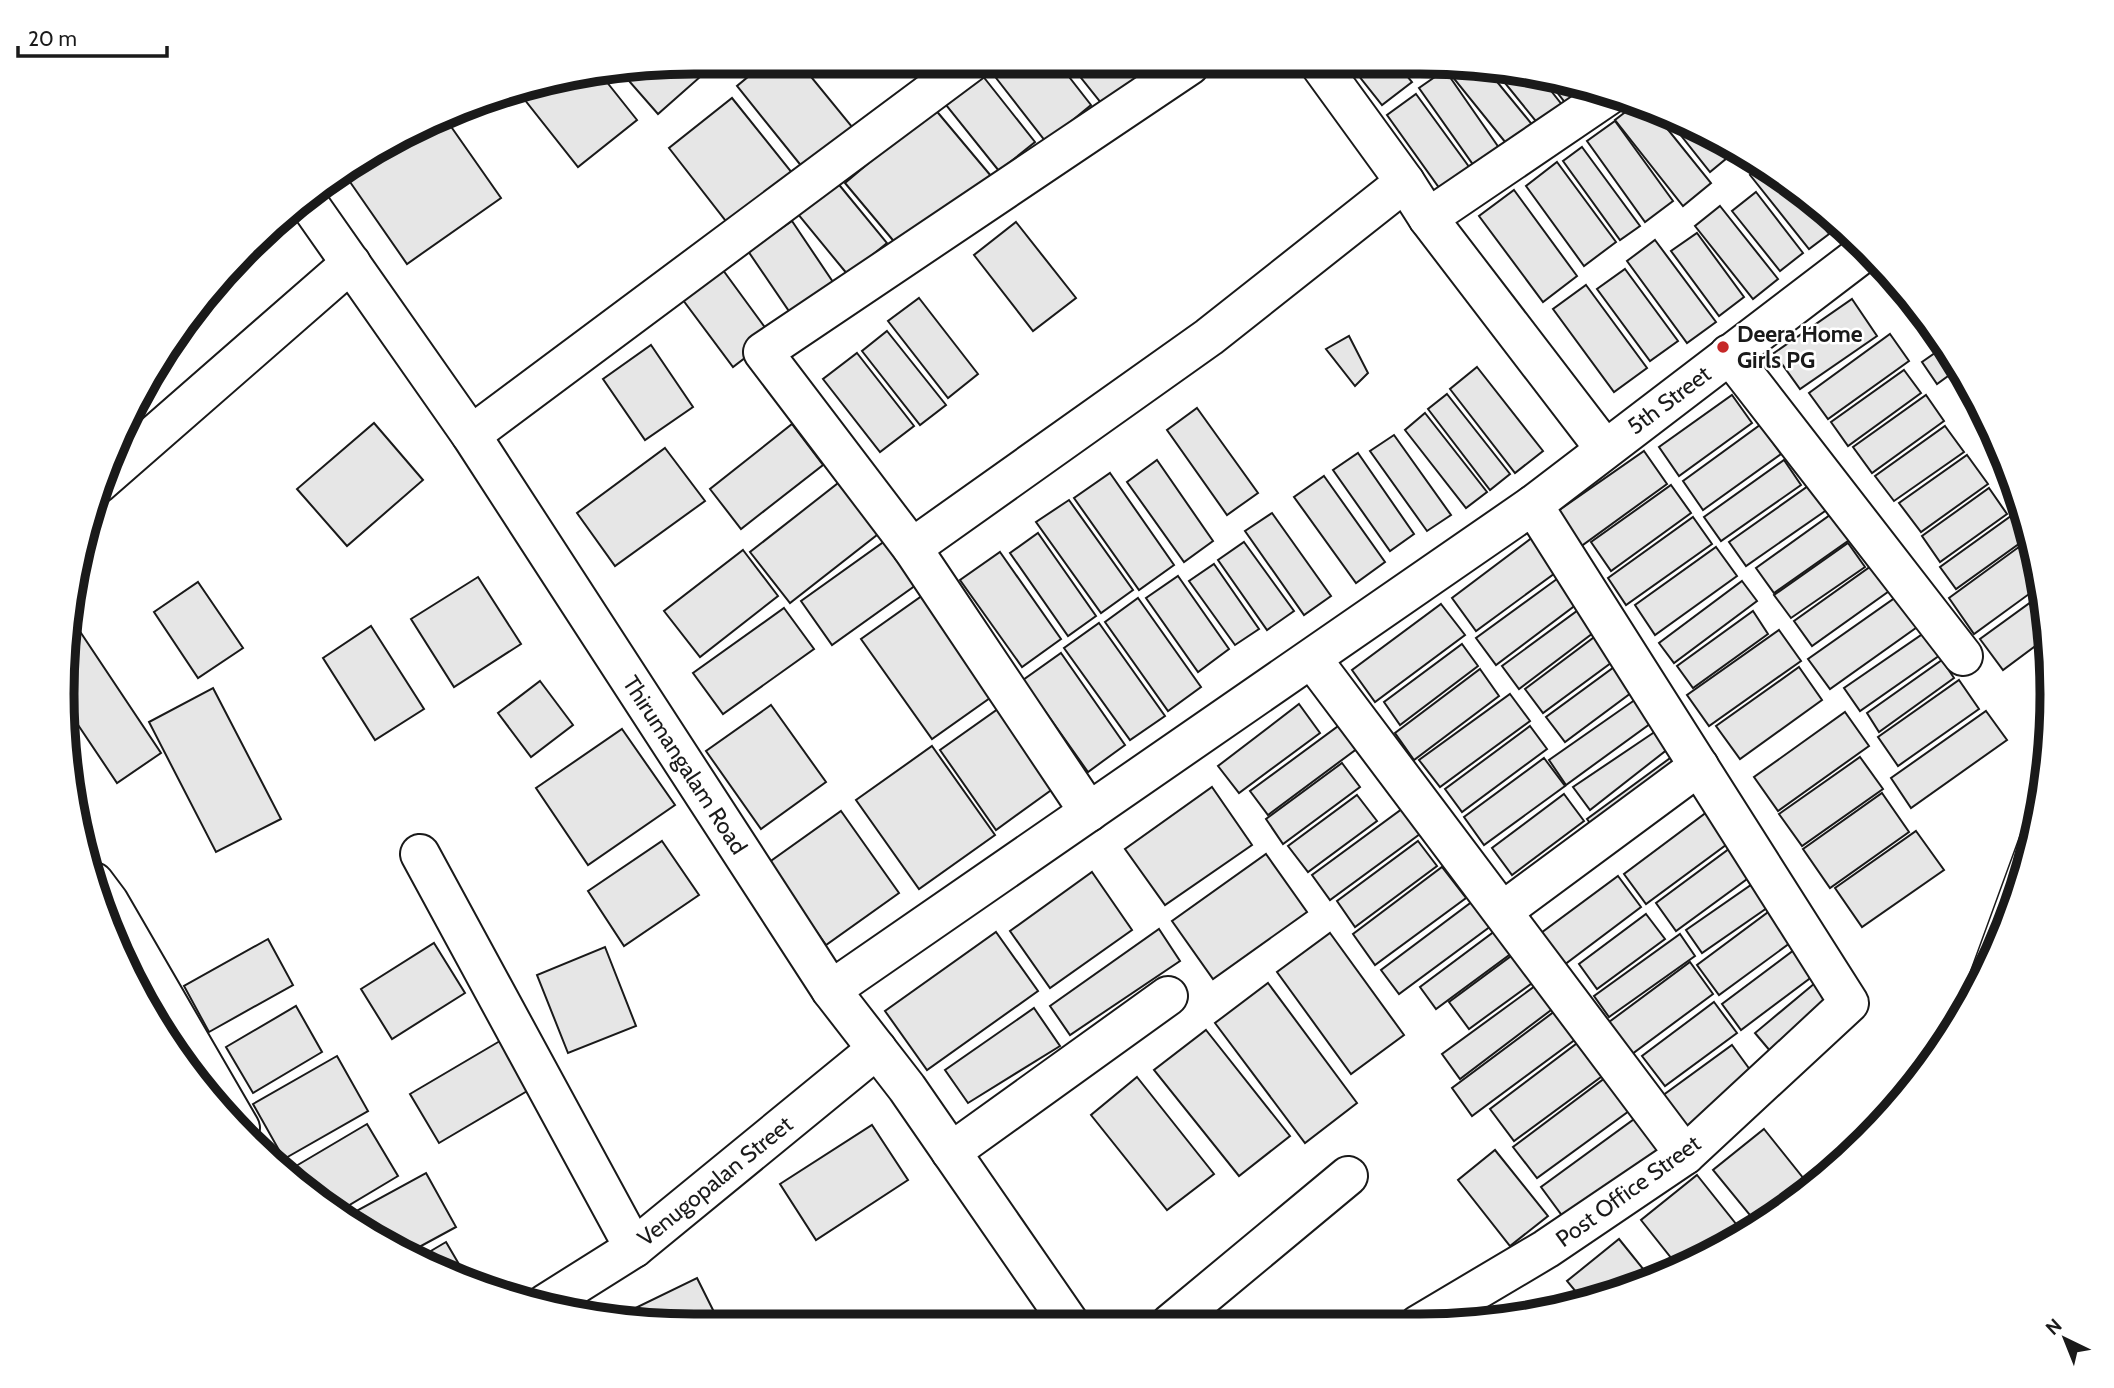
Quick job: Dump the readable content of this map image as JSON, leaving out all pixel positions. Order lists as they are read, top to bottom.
{
  "streets": {
    "street": [
      "5th Street",
      "Thirumangalam Road",
      "Venugopalan Street",
      "Post Office Street"
    ]
  },
  "crossings": [
    ["5th Street", "Thirumangalam Road"],
    ["Thirumangalam Road", "Venugopalan Street"]
  ],
  "places": ["Deera Home Girls PG"],
  "scale_bar": "20 m",
  "north": "top left"
}
